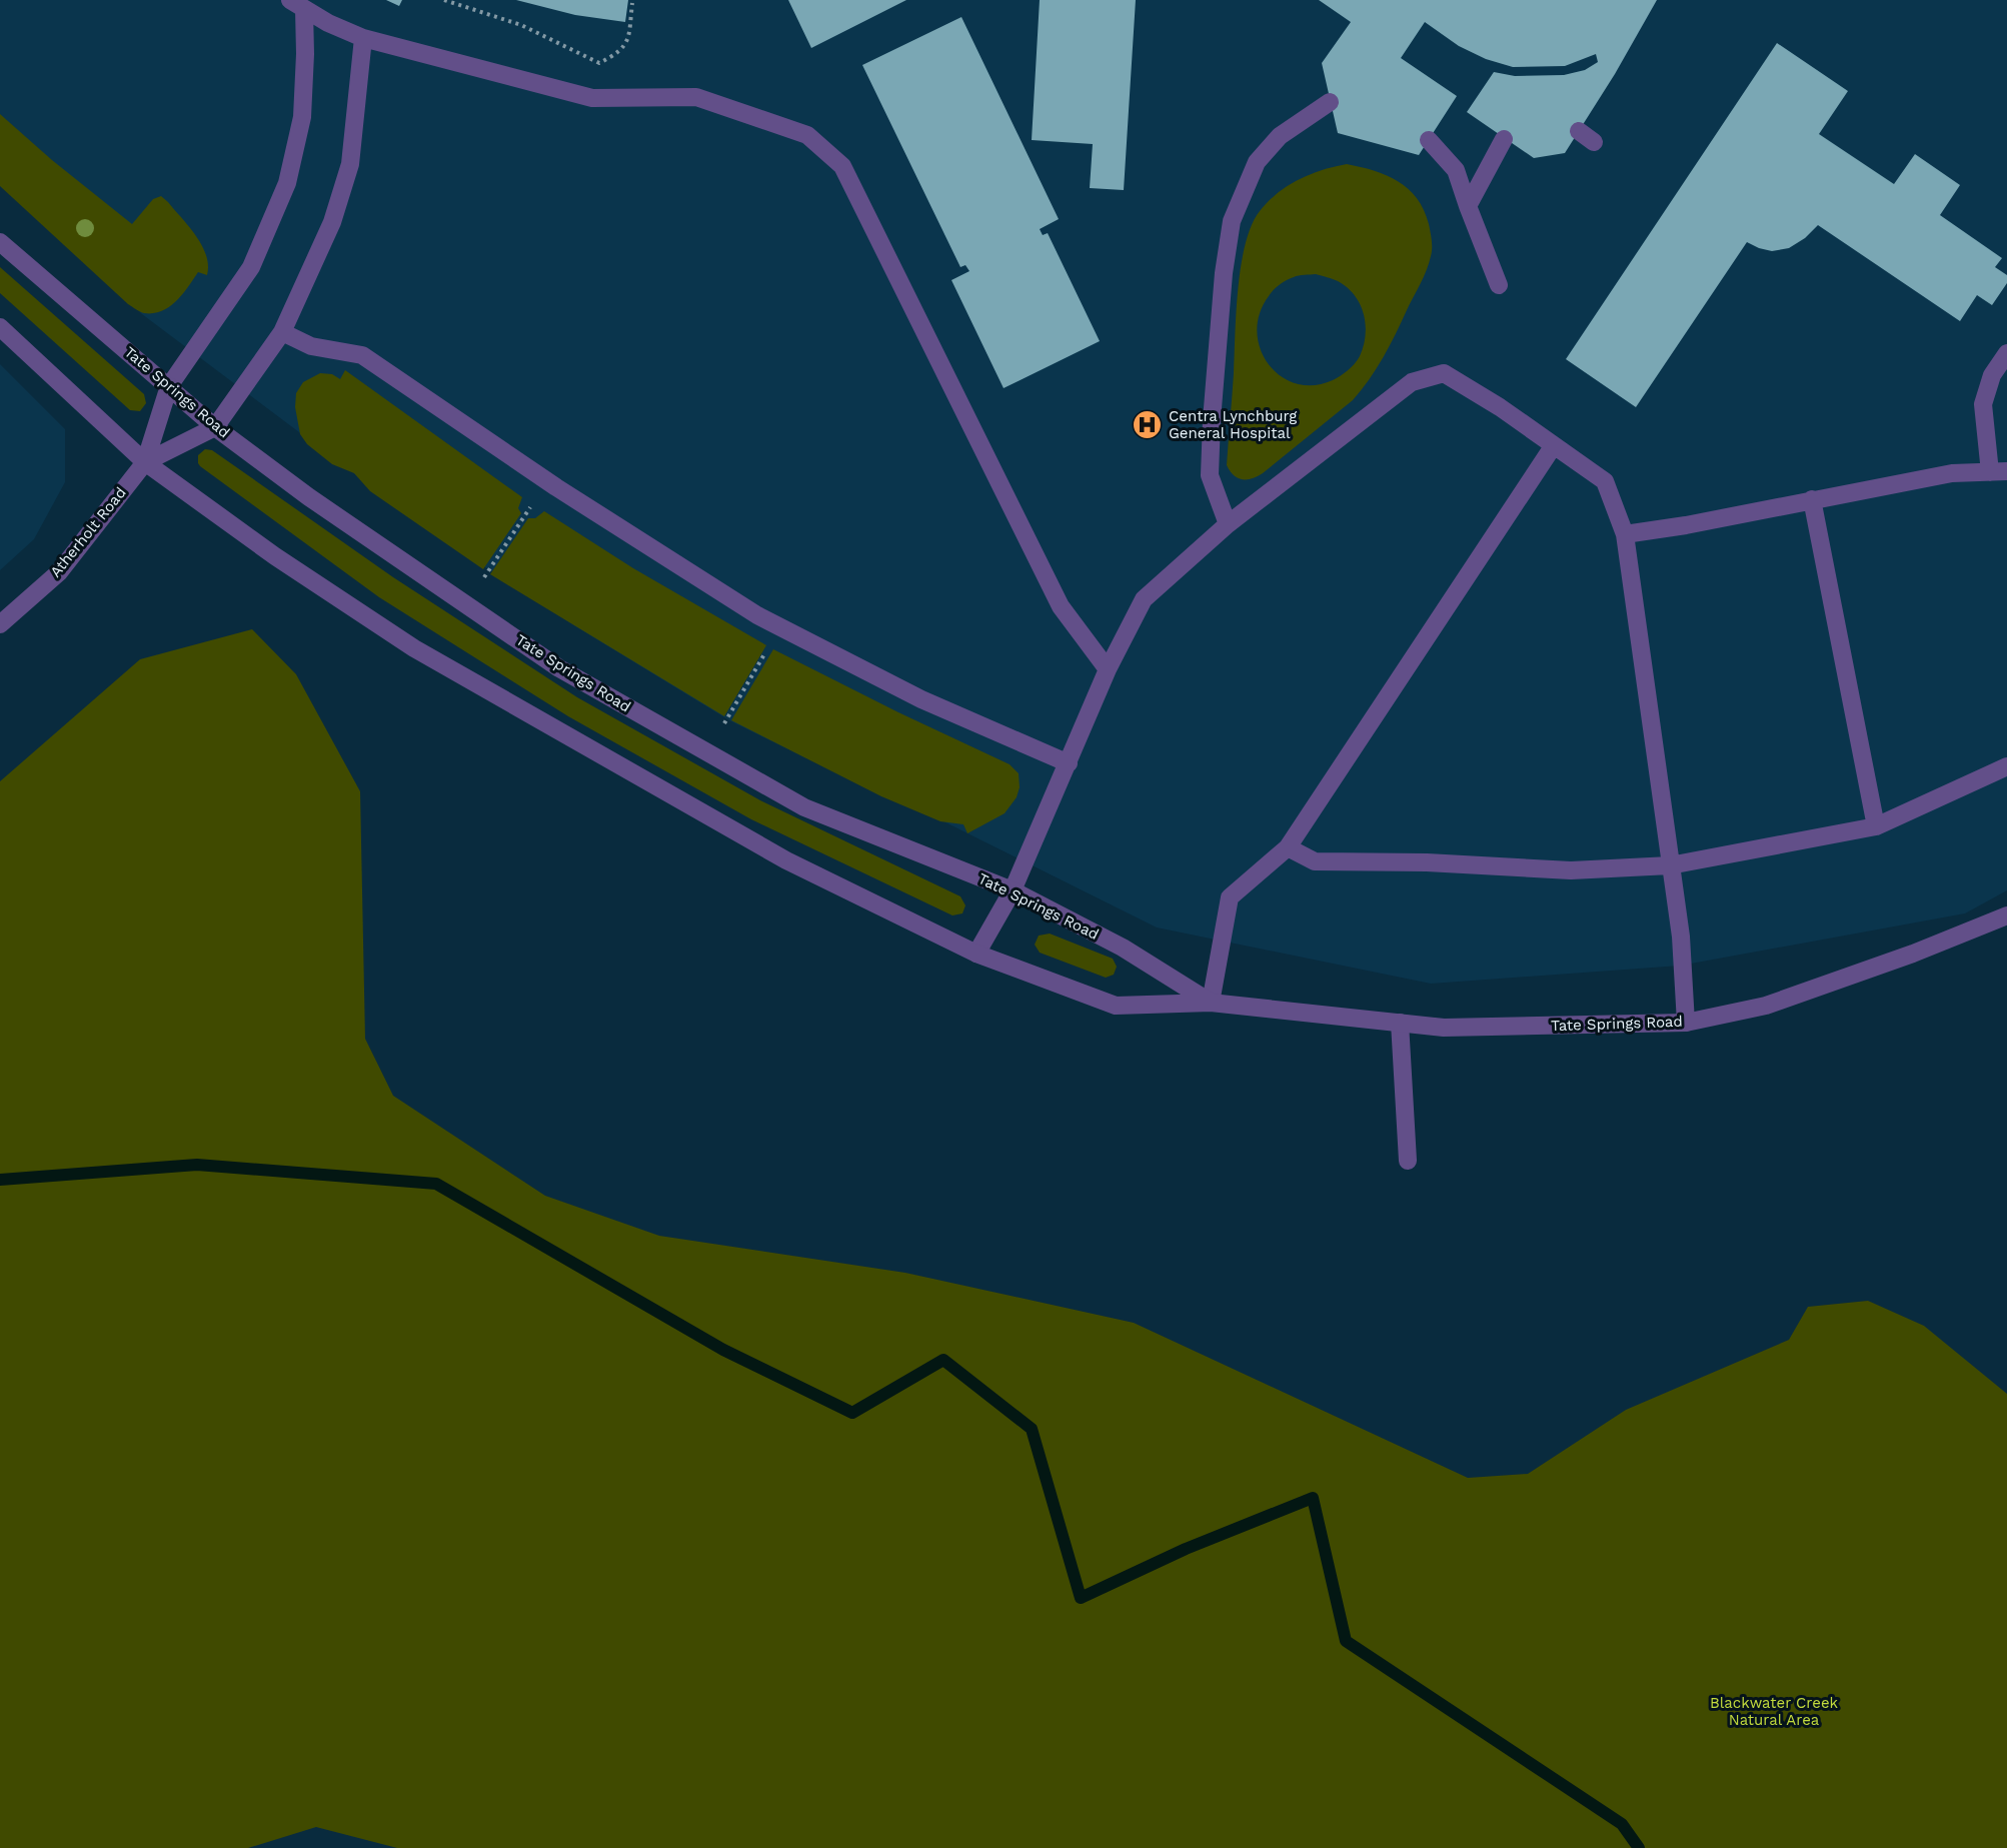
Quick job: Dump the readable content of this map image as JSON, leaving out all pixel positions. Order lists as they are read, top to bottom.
{
  "streets": {
    "street": ["Tate Springs Road", "Atherholt Road"]
  },
  "crossings": [
    ["Tate Springs Road", "Atherholt Road"]
  ],
  "parks": ["Blackwater Creek Natural Area"],
  "places": {
    "hospital": ["Centra Lynchburg General Hospital"]
  }
}
